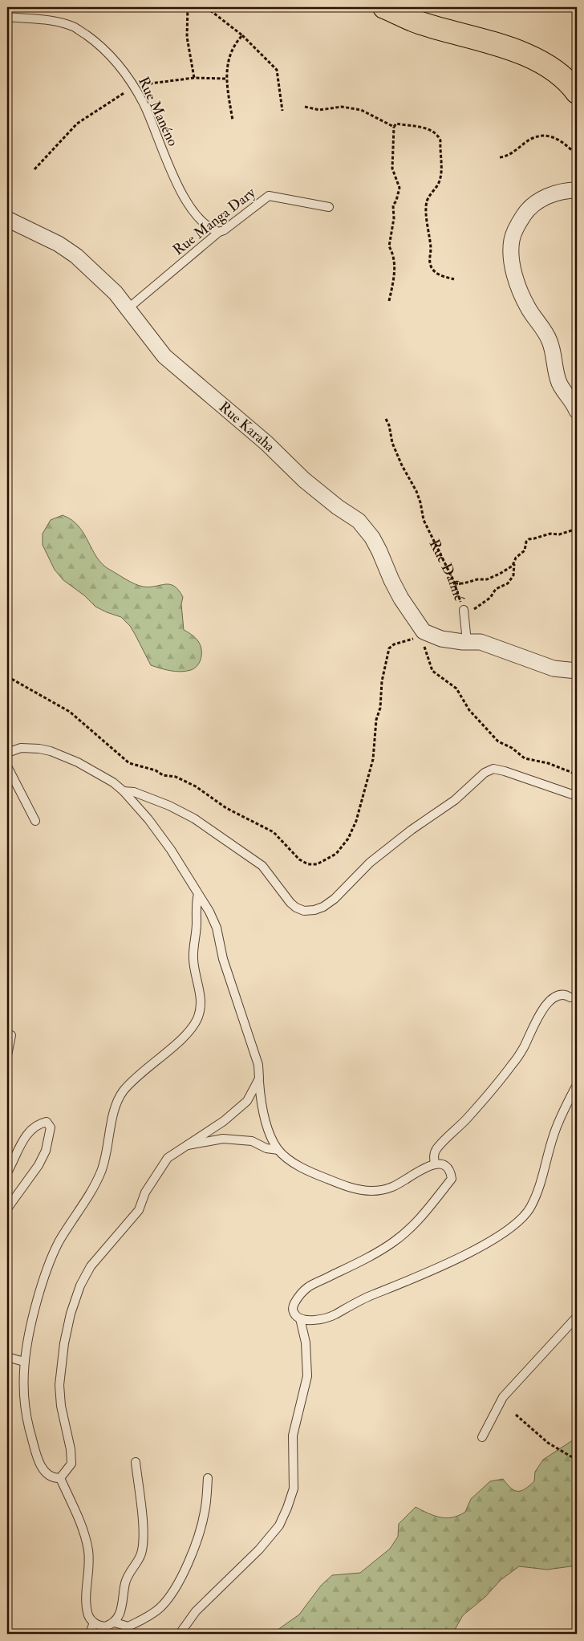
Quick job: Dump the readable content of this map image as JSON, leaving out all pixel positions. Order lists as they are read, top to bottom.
{
  "streets": {
    "street": ["Rue Karaha"],
    "lane": ["Rue Manéno", "Rue Manga Dary", "Rue Dafiné"]
  },
  "crossings": [
    ["Rue Manéno", "Rue Manga Dary"],
    ["Rue Manga Dary", "Rue Karaha"]
  ]
}
